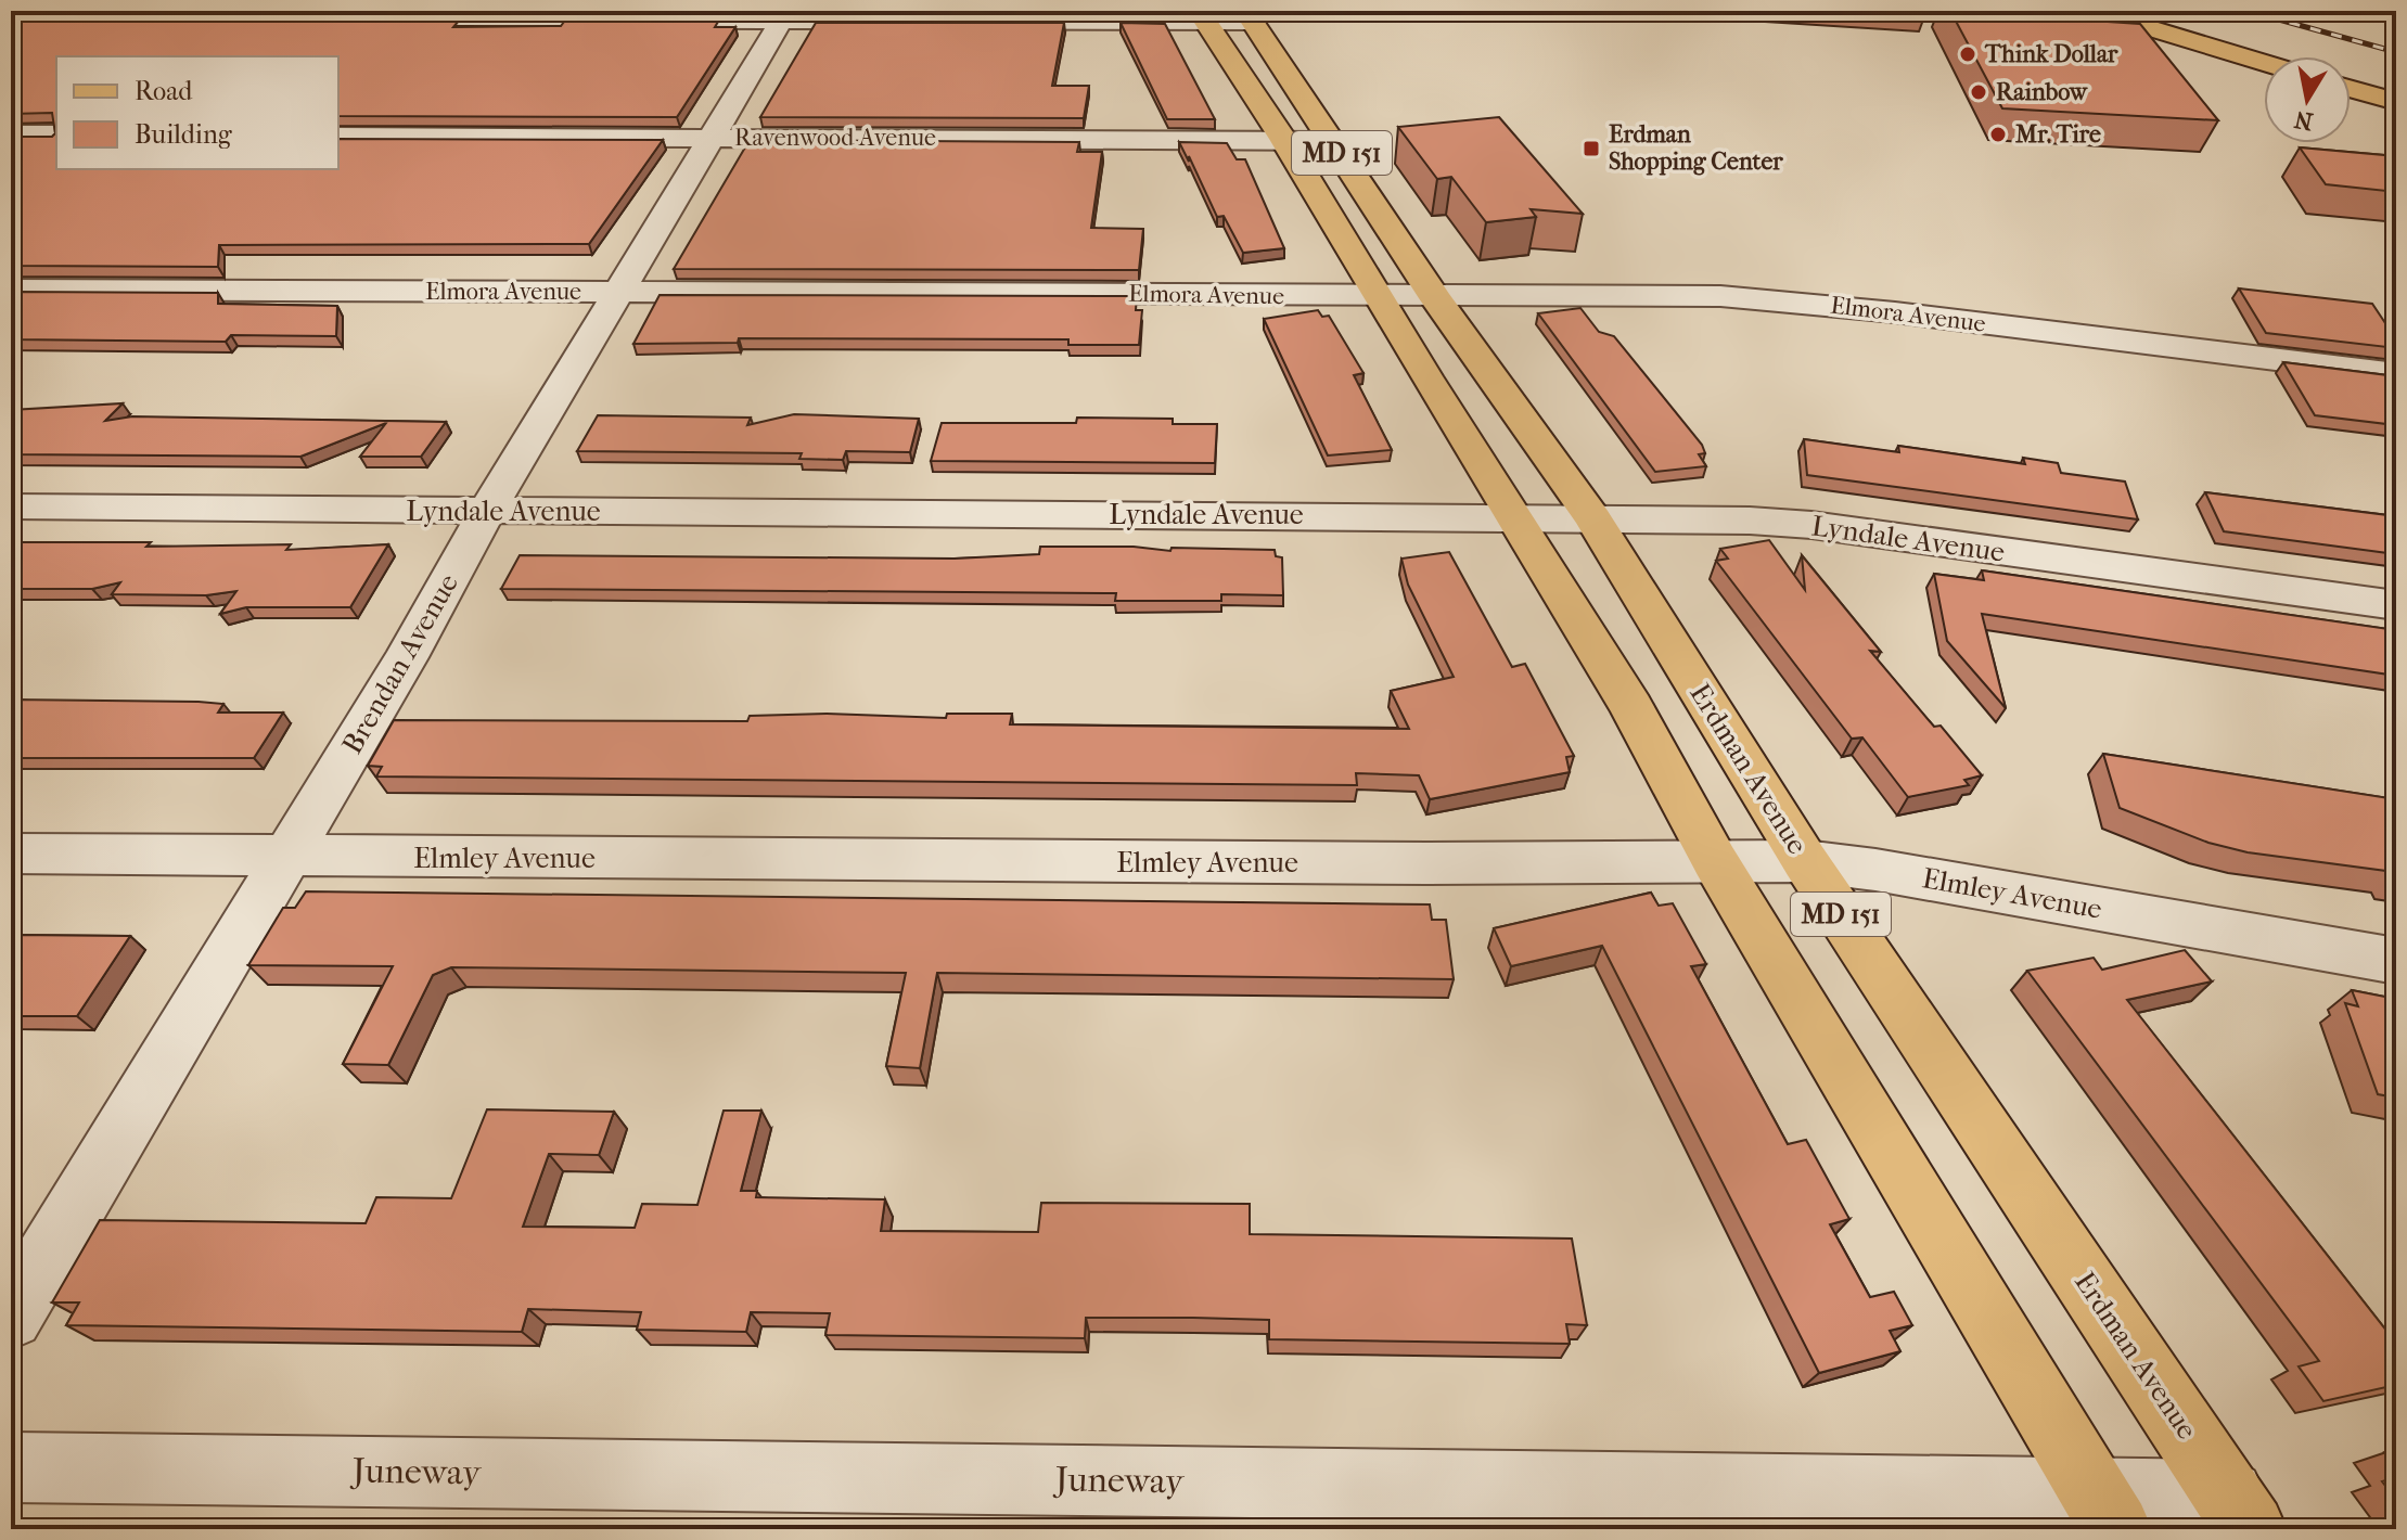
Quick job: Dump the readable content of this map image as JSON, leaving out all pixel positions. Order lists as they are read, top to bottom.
{
  "streets": {
    "main road": ["MD 151", "Erdman Avenue"],
    "street": [
      "Ravenwood Avenue",
      "Elmora Avenue",
      "Lyndale Avenue",
      "Brendan Avenue",
      "Elmley Avenue",
      "Juneway"
    ]
  },
  "crossings": [
    ["Ravenwood Avenue", "MD 151"],
    ["Ravenwood Avenue", "Brendan Avenue"],
    ["Ravenwood Avenue", "Erdman Avenue"],
    ["MD 151", "Elmora Avenue"],
    ["MD 151", "Lyndale Avenue"],
    ["MD 151", "Elmley Avenue"],
    ["MD 151", "Juneway"],
    ["Elmora Avenue", "Brendan Avenue"],
    ["Elmora Avenue", "Erdman Avenue"],
    ["Lyndale Avenue", "Brendan Avenue"],
    ["Lyndale Avenue", "Erdman Avenue"],
    ["Brendan Avenue", "Elmley Avenue"],
    ["Erdman Avenue", "Elmley Avenue"],
    ["Erdman Avenue", "Juneway"]
  ],
  "places": {
    "other": ["Think Dollar", "Rainbow", "Mr. Tire"],
    "transit": ["Erdman Shopping Center"]
  },
  "legend": ["Road", "Building"],
  "north": "bottom"
}
